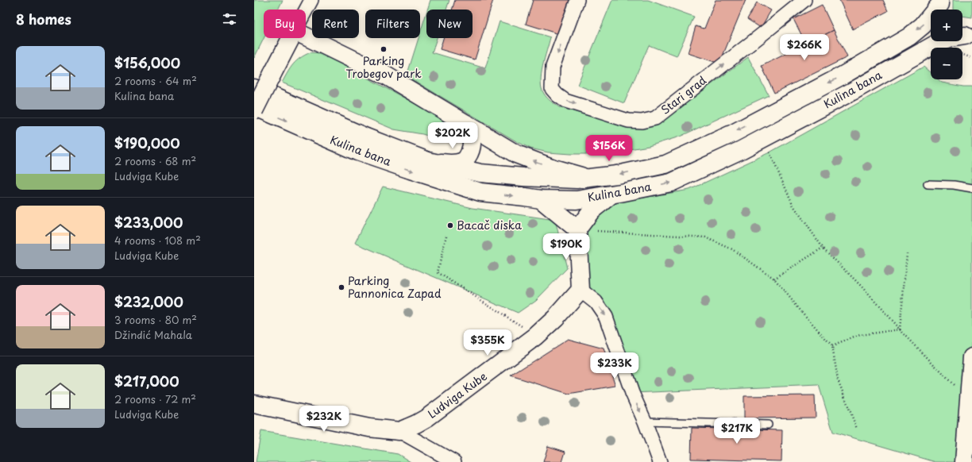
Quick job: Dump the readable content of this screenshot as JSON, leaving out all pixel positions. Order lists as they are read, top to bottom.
{
  "streets": {
    "main road": ["Kulina bana", "Ludviga Kube"],
    "street": ["Stari grad"]
  },
  "places": ["Parking Trobegov park", "Bacač diska", "Parking Pannonica Zapad"],
  "page": {
    "heading": "8 homes",
    "map_buttons": ["+", "−"],
    "chip": [
      "Buy",
      "Rent",
      "Filters",
      "New"
    ],
    "price": [
      "$266K",
      "$202K",
      "$156K",
      "$190K",
      "$355K",
      "$233K",
      "$232K",
      "$217K"
    ],
    "list": [
      {
        "name": "$156,000",
        "note": "2 rooms · 64 m² · Kulina bana"
      },
      {
        "name": "$190,000",
        "note": "2 rooms · 68 m² · Ludviga Kube"
      },
      {
        "name": "$233,000",
        "note": "4 rooms · 108 m² · Ludviga Kube"
      },
      {
        "name": "$232,000",
        "note": "3 rooms · 80 m² · Džindić Mahala"
      },
      {
        "name": "$217,000",
        "note": "2 rooms · 72 m² · Ludviga Kube"
      }
    ]
  }
}
